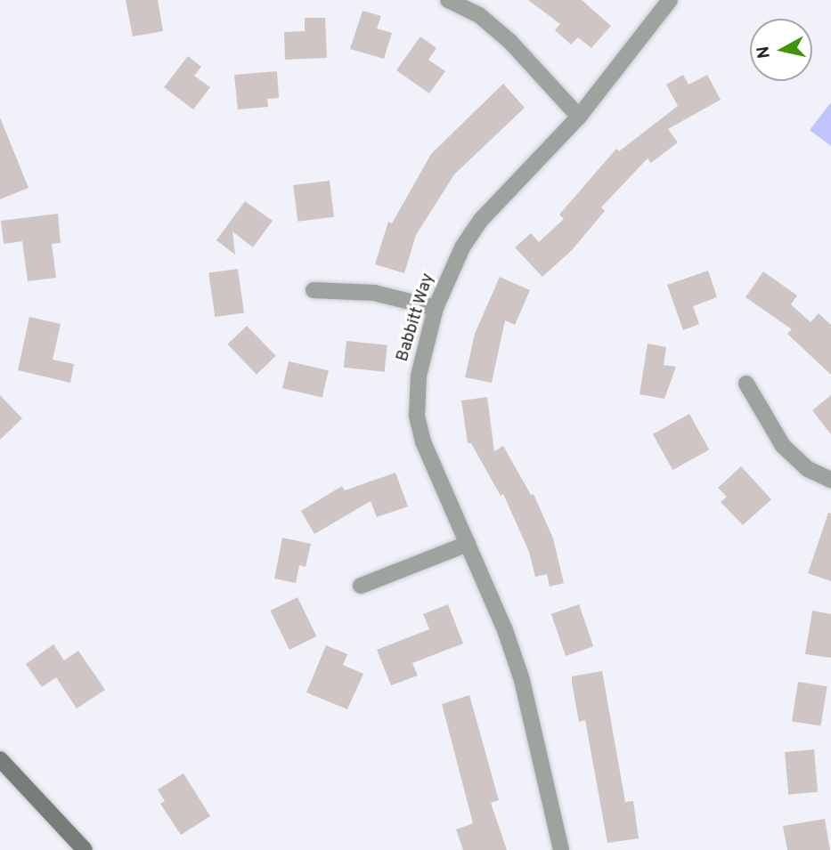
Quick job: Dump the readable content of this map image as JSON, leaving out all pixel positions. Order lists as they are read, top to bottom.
{
  "streets": {
    "street": ["Babbitt Way"]
  },
  "north": "left"
}
